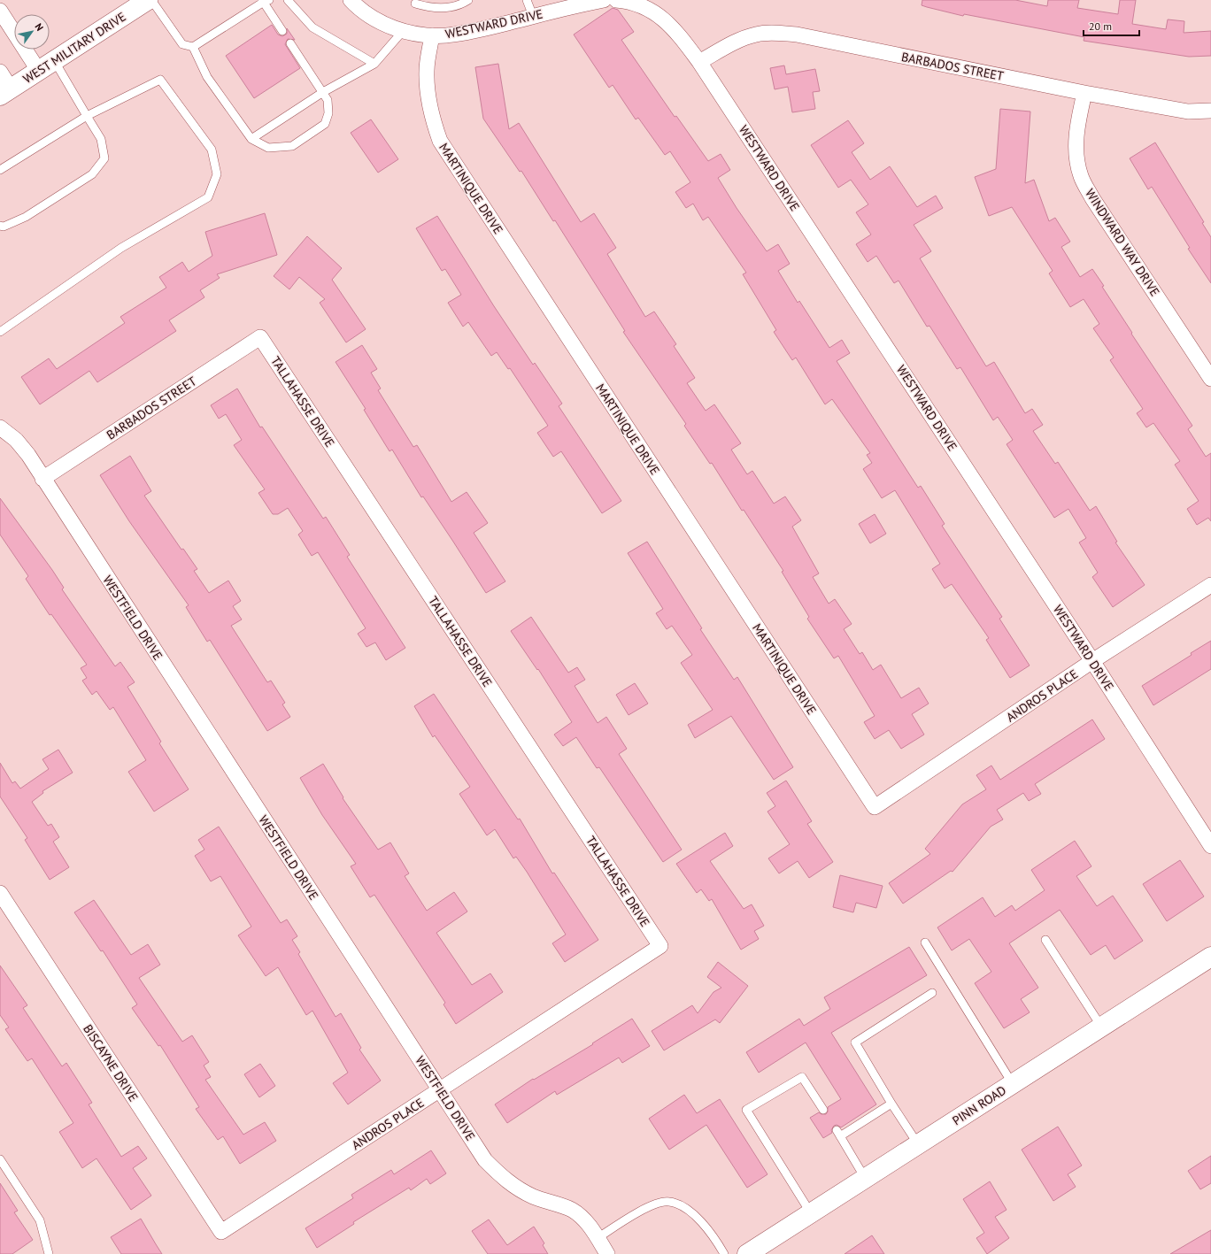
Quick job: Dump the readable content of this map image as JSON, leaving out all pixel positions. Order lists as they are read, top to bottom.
{
  "streets": {
    "street": [
      "WESTWARD DRIVE",
      "WEST MILITARY DRIVE",
      "BARBADOS STREET",
      "MARTINIQUE DRIVE",
      "WINDWARD WAY DRIVE",
      "TALLAHASSE DRIVE",
      "WESTFIELD DRIVE",
      "ANDROS PLACE",
      "BISCAYNE DRIVE",
      "PINN ROAD"
    ]
  },
  "crossings": [
    ["WESTWARD DRIVE", "BARBADOS STREET"],
    ["WESTWARD DRIVE", "MARTINIQUE DRIVE"],
    ["WESTWARD DRIVE", "ANDROS PLACE"],
    ["BARBADOS STREET", "WINDWARD WAY DRIVE"],
    ["BARBADOS STREET", "TALLAHASSE DRIVE"],
    ["BARBADOS STREET", "WESTFIELD DRIVE"],
    ["MARTINIQUE DRIVE", "ANDROS PLACE"],
    ["TALLAHASSE DRIVE", "ANDROS PLACE"],
    ["WESTFIELD DRIVE", "ANDROS PLACE"],
    ["ANDROS PLACE", "BISCAYNE DRIVE"]
  ],
  "scale_bar": "20 m",
  "north": "top right"
}
